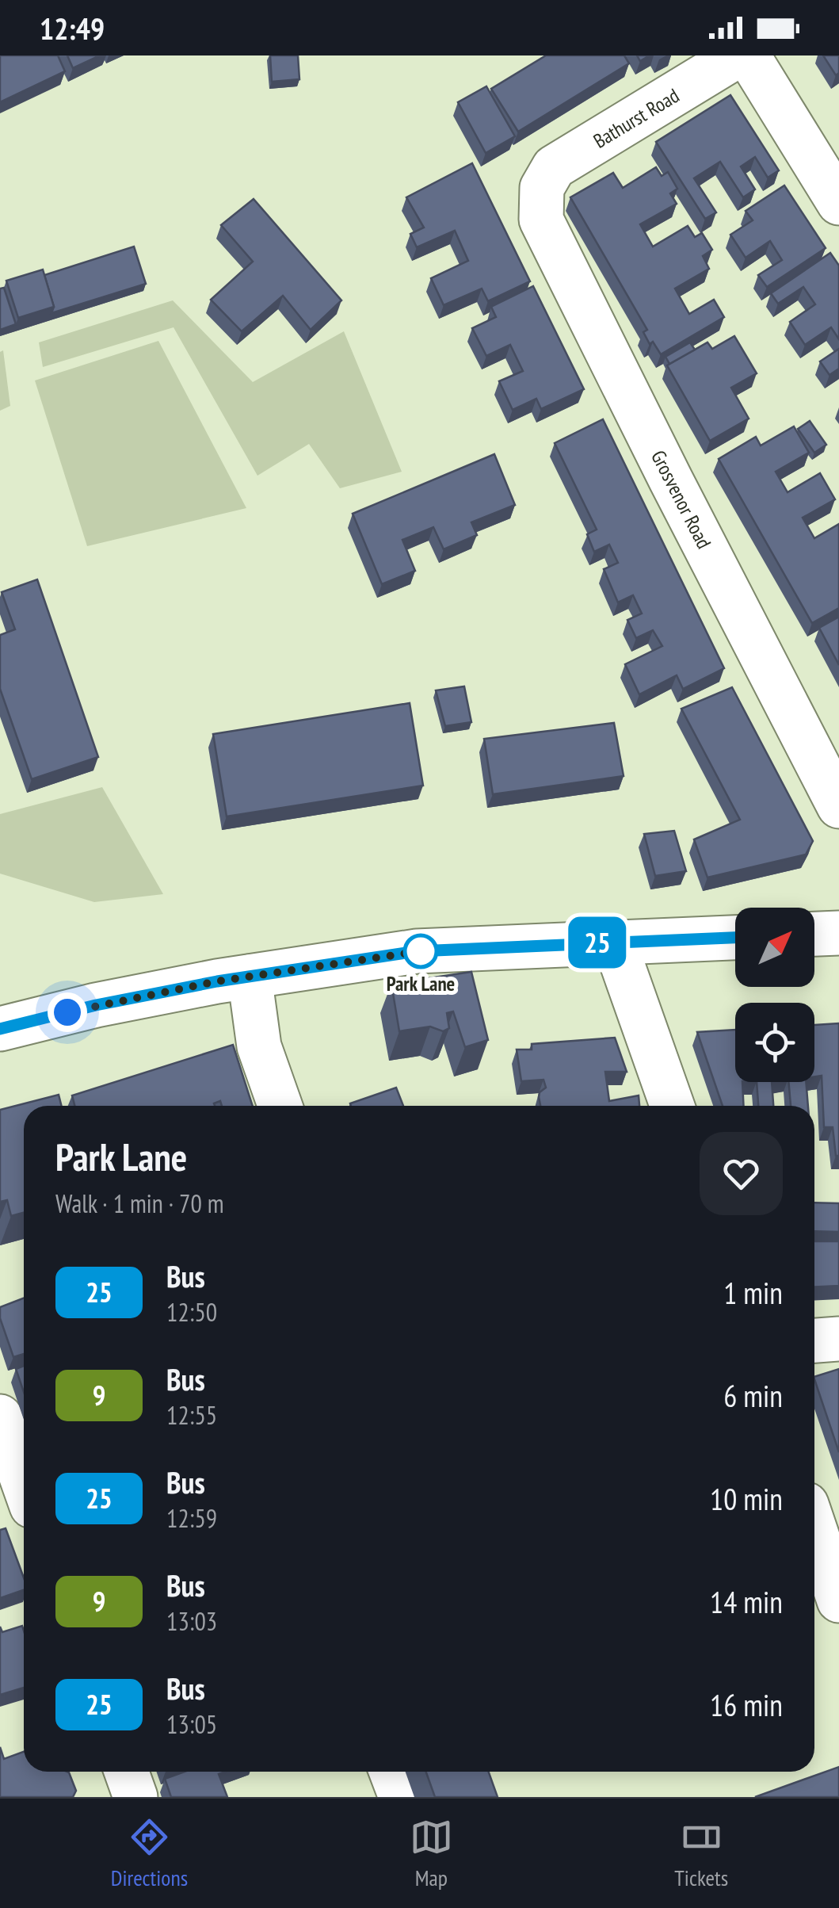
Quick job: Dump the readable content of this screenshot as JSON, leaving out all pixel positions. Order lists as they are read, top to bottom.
{
  "streets": {
    "street": ["Bathurst Road", "Grosvenor Road"]
  },
  "crossings": [
    ["Bathurst Road", "Grosvenor Road"]
  ],
  "places": ["Park Lane"],
  "lines": ["bus line 25"],
  "north": "top right",
  "page": {
    "status": "12:49",
    "on_map": "25",
    "heading": ["Park Lane", "Walk · 1 min · 70 m"],
    "list": [
      {
        "mark": "25",
        "name": "Bus",
        "note": "12:50",
        "value": "1 min"
      },
      {
        "mark": "9",
        "name": "Bus",
        "note": "12:55",
        "value": "6 min"
      },
      {
        "mark": "25",
        "name": "Bus",
        "note": "12:59",
        "value": "10 min"
      },
      {
        "mark": "9",
        "name": "Bus",
        "note": "13:03",
        "value": "14 min"
      },
      {
        "mark": "25",
        "name": "Bus",
        "note": "13:05",
        "value": "16 min"
      }
    ],
    "tabs": ["Directions", "Map", "Tickets"]
  }
}
